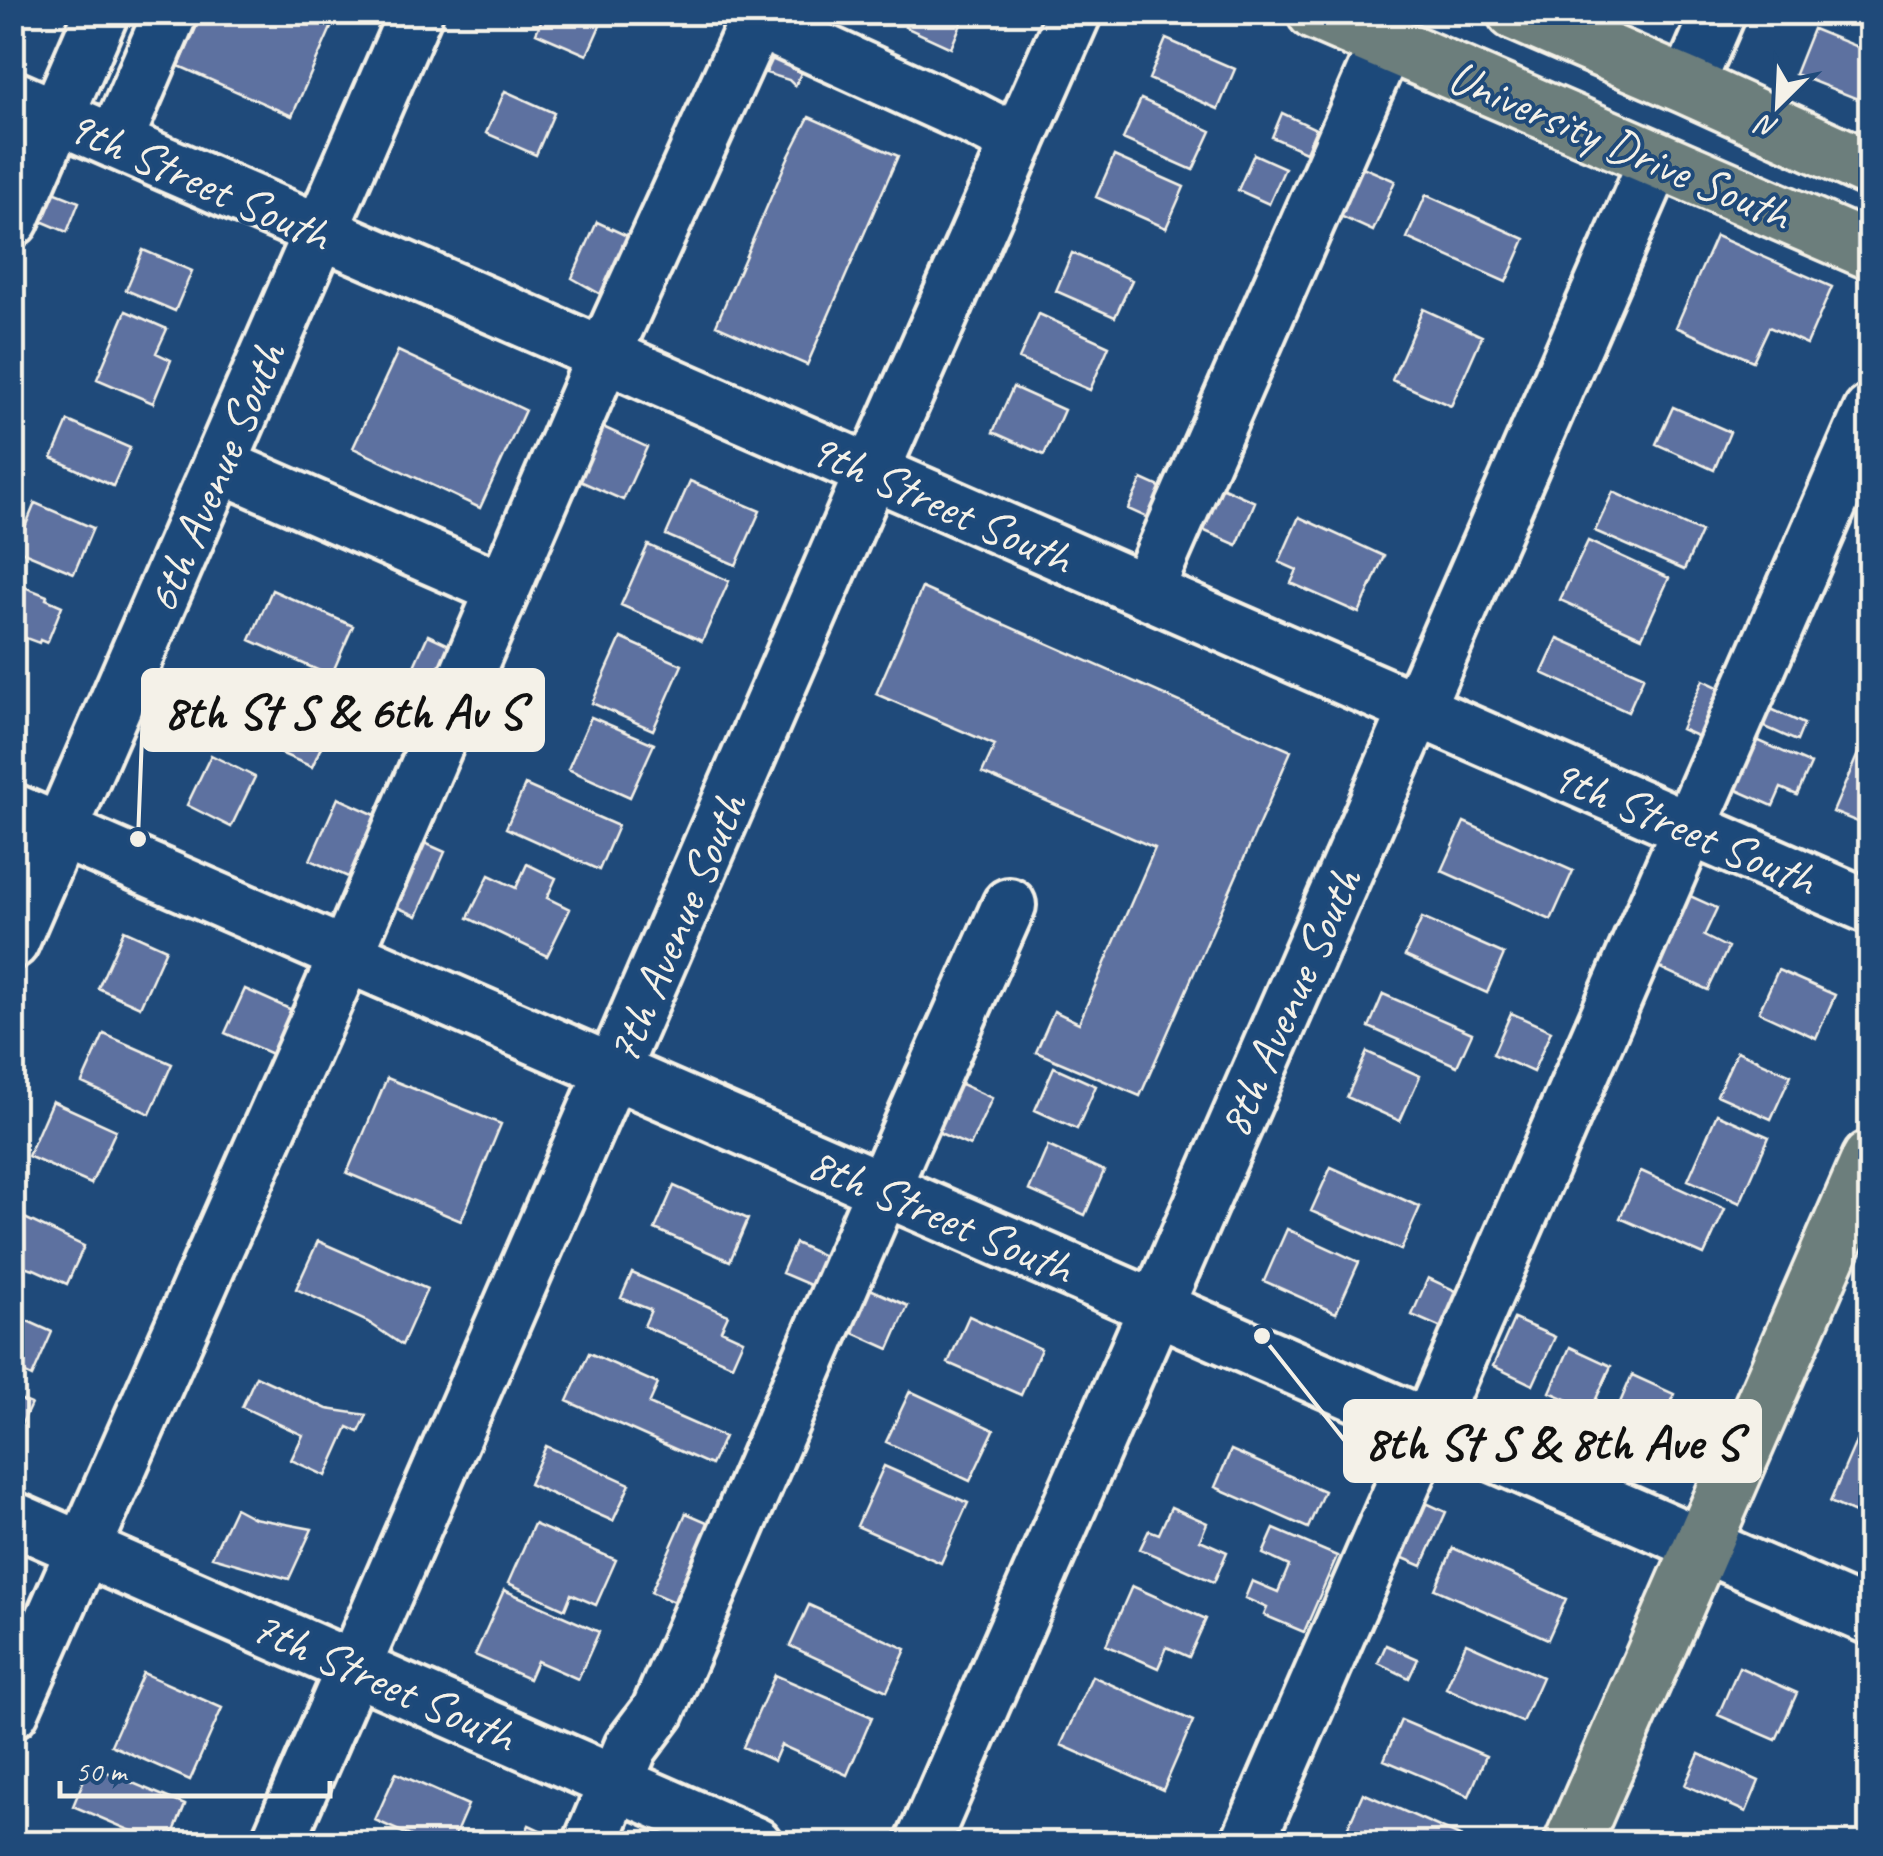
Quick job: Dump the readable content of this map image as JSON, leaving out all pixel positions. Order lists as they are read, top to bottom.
{
  "streets": {
    "main road": ["University Drive South"],
    "street": [
      "9th Street South",
      "6th Avenue South",
      "7th Avenue South",
      "8th Avenue South",
      "8th Street South",
      "7th Street South"
    ]
  },
  "crossings": [
    ["University Drive South", "8th Avenue South"],
    ["9th Street South", "6th Avenue South"],
    ["9th Street South", "7th Avenue South"],
    ["9th Street South", "8th Avenue South"],
    ["6th Avenue South", "8th Street South"],
    ["7th Avenue South", "8th Street South"],
    ["7th Avenue South", "7th Street South"],
    ["8th Avenue South", "8th Street South"]
  ],
  "places": ["8th St S & 6th Av S", "8th St S & 8th Ave S"],
  "scale_bar": "50 m",
  "north": "bottom left"
}
